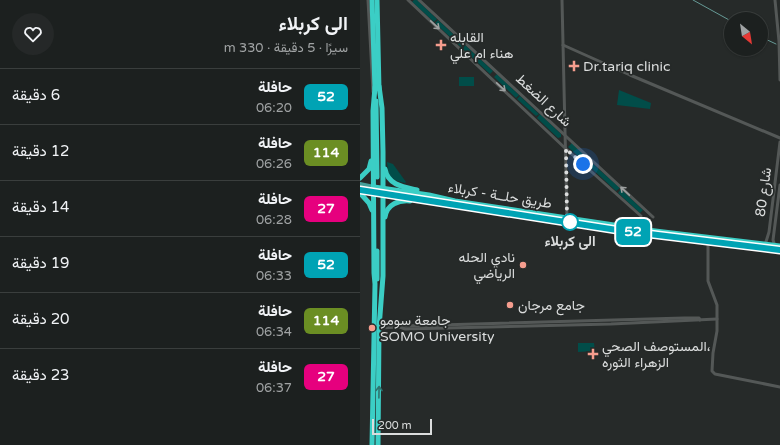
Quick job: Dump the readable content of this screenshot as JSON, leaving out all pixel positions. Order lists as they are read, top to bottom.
{
  "streets": {
    "highway": ["طريق حلــة - كربلاء"],
    "street": ["شارع الضغط", "شارع 80"]
  },
  "crossings": [
    ["شارع 80", "طريق حلــة - كربلاء"]
  ],
  "places": {
    "health": ["القابله هناء ام علي", "Dr.tariq clinic", "المستوصف الصحي، الزهراء الثوره"],
    "other": [
      "الى كربلاء",
      "نادي الحله الرياضي",
      "جامع مرجان",
      "جامعة سومو SOMO University"
    ]
  },
  "lines": ["bus line 52"],
  "scale_bar": "200 m",
  "north": "bottom right",
  "page": {
    "on_map": "52",
    "heading": ["الى كربلاء", "سيرًا · 5 دقيقة · 330 m"],
    "list": [
      {
        "mark": "52",
        "name": "حافلة",
        "note": "06:20",
        "value": "6 دقيقة"
      },
      {
        "mark": "114",
        "name": "حافلة",
        "note": "06:26",
        "value": "12 دقيقة"
      },
      {
        "mark": "27",
        "name": "حافلة",
        "note": "06:28",
        "value": "14 دقيقة"
      },
      {
        "mark": "52",
        "name": "حافلة",
        "note": "06:33",
        "value": "19 دقيقة"
      },
      {
        "mark": "114",
        "name": "حافلة",
        "note": "06:34",
        "value": "20 دقيقة"
      },
      {
        "mark": "27",
        "name": "حافلة",
        "note": "06:37",
        "value": "23 دقيقة"
      }
    ],
    "scale": "200 m"
  }
}
